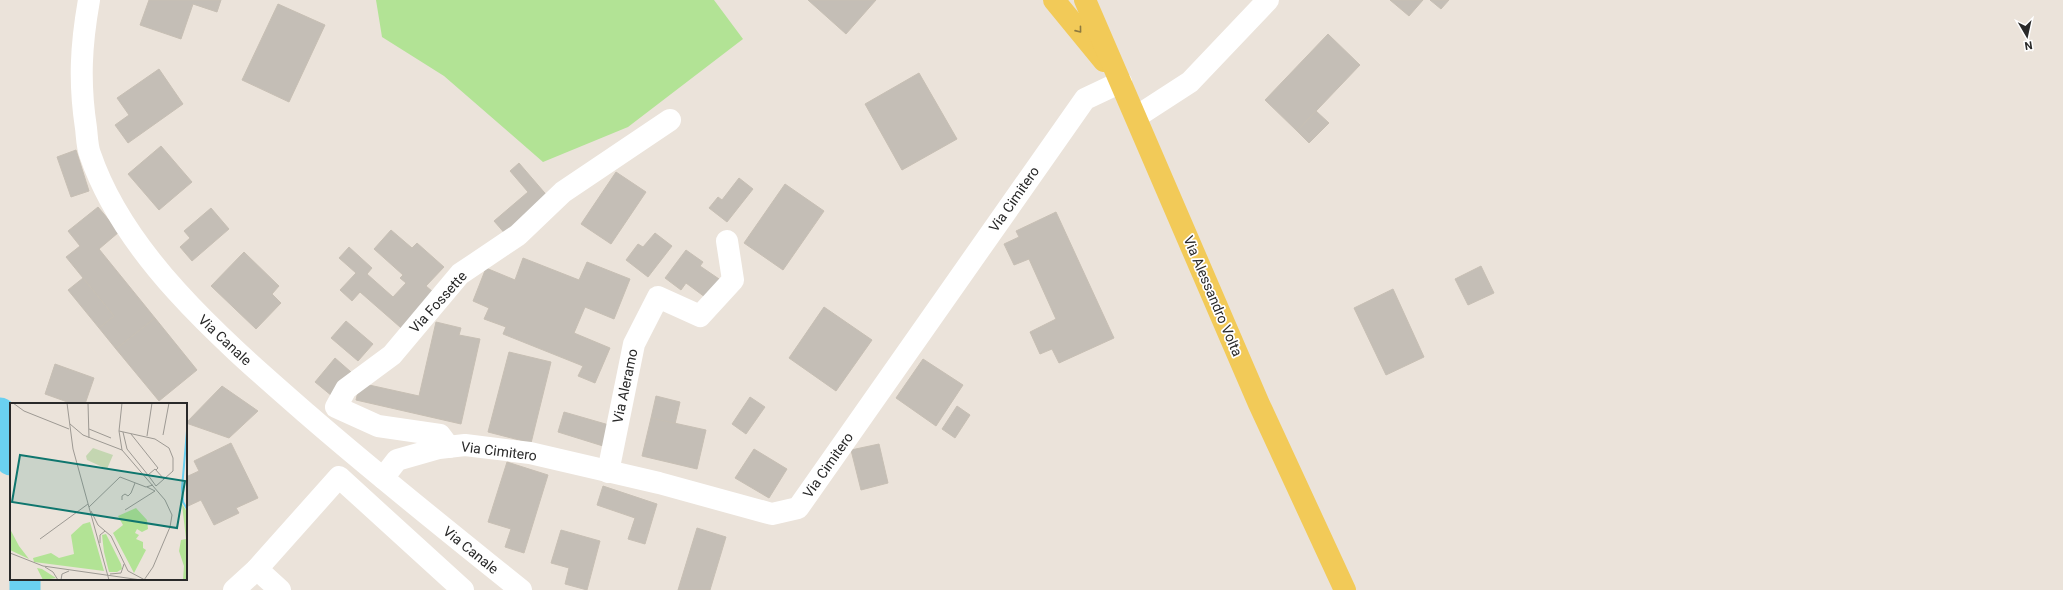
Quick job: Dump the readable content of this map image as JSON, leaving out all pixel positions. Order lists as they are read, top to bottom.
{
  "streets": {
    "main road": ["Via Alessandro Volta"],
    "street": [
      "Via Cimitero",
      "Via Fossette",
      "Via Canale",
      "Via Aleramo"
    ]
  },
  "crossings": [
    ["Via Cimitero", "Via Alessandro Volta"],
    ["Via Cimitero", "Via Fossette"],
    ["Via Cimitero", "Via Canale"],
    ["Via Cimitero", "Via Aleramo"]
  ],
  "north": "bottom"
}
